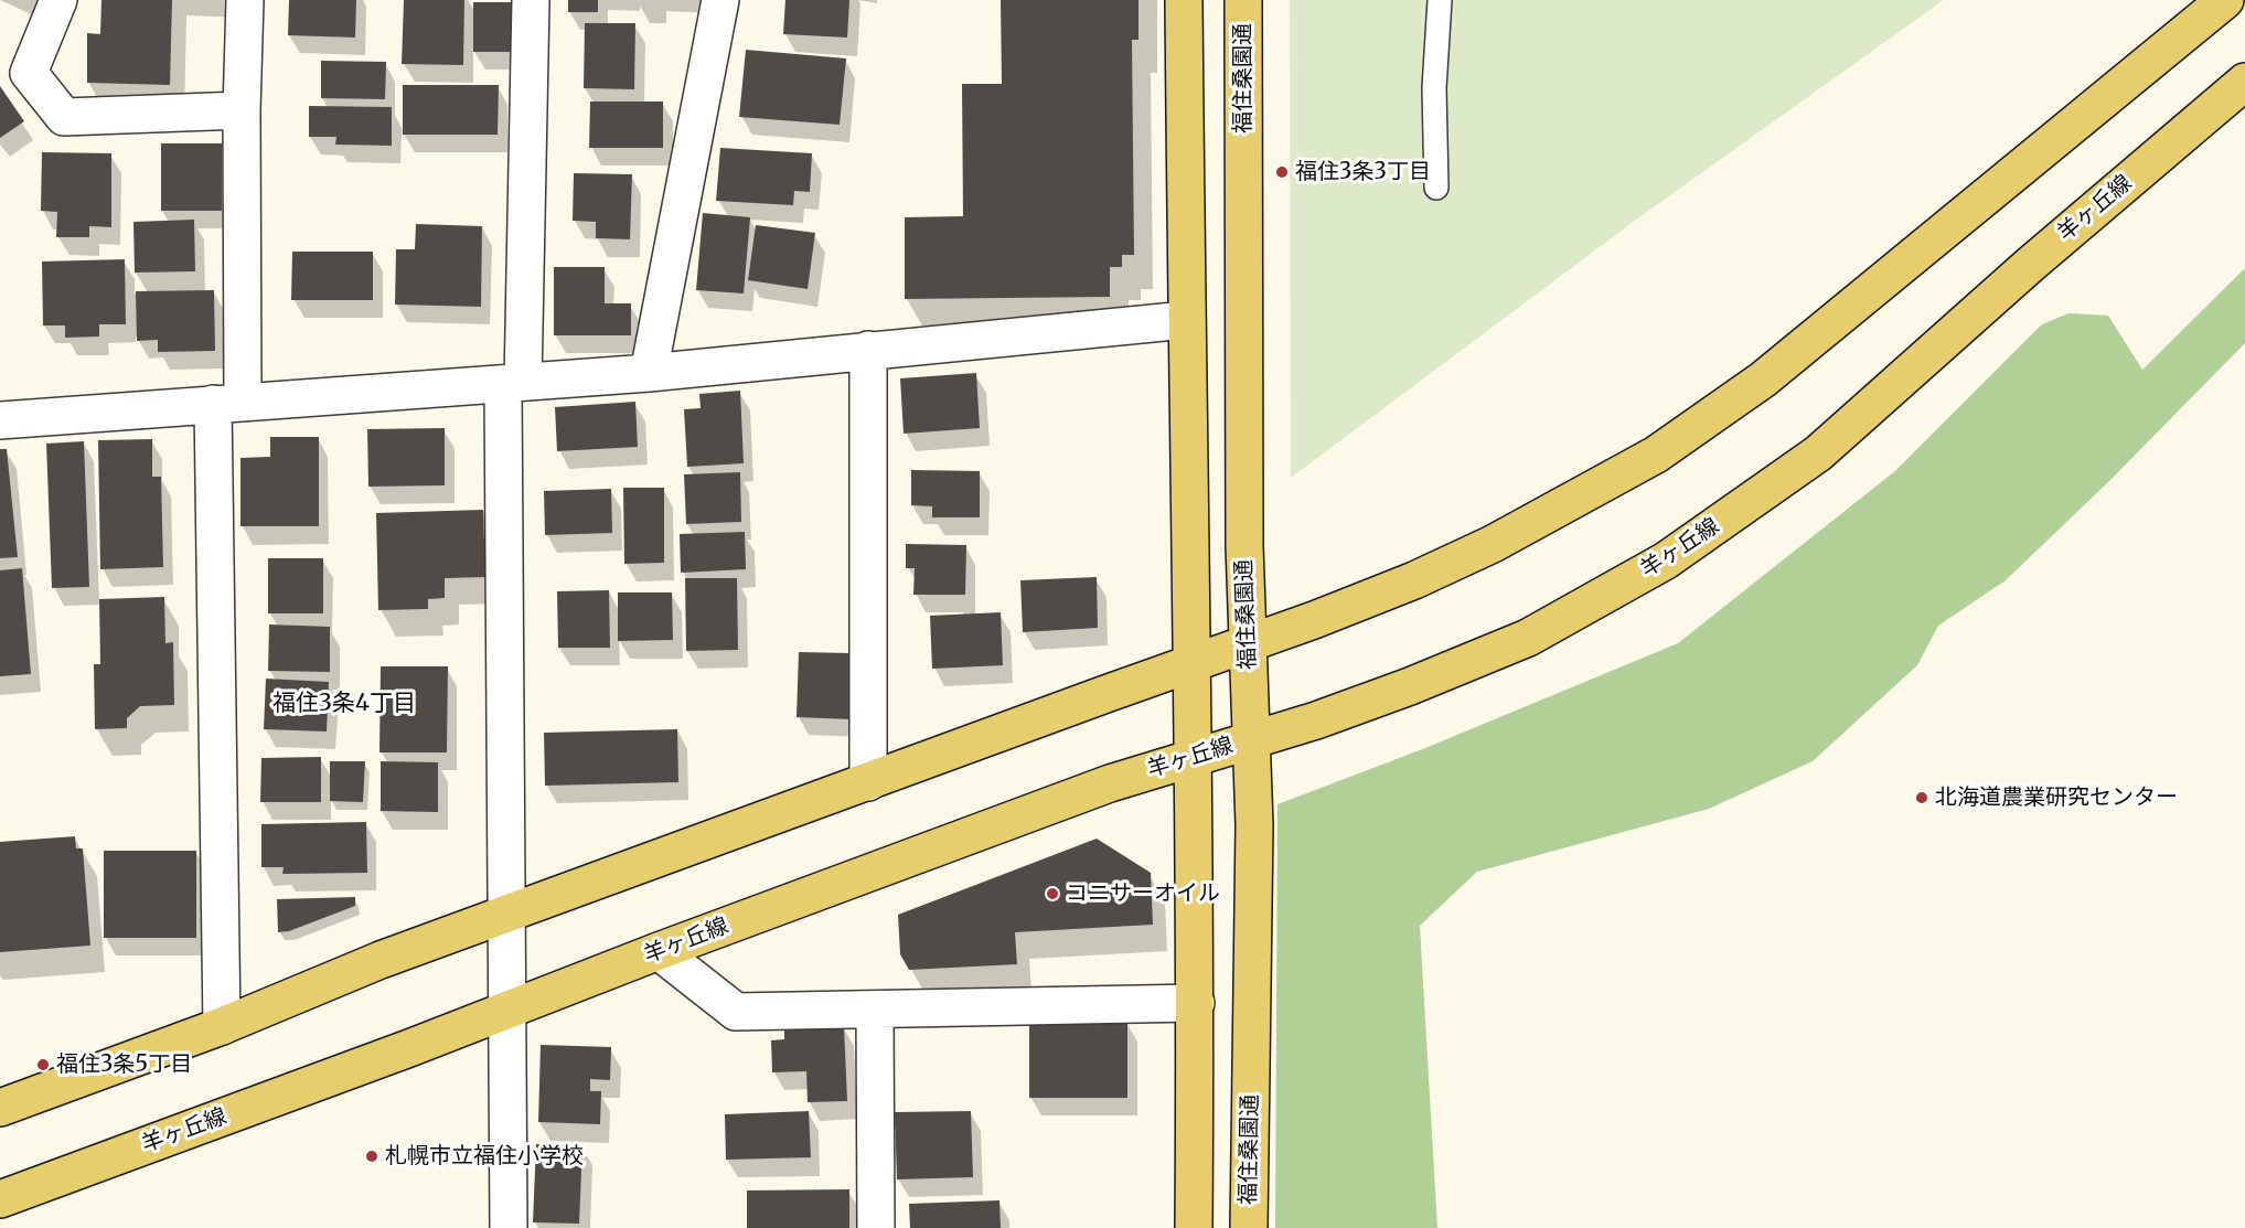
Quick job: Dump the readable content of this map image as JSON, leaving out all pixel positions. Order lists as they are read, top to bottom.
{
  "streets": {
    "main road": ["福住桑園通", "羊ヶ丘線"]
  },
  "crossings": [
    ["福住桑園通", "羊ヶ丘線"]
  ],
  "districts": ["福住3条4丁目"],
  "places": [
    "福住3条3丁目",
    "北海道農業研究センター",
    "コニサーオイル",
    "福住3条5丁目",
    "札幌市立福住小学校"
  ]
}
